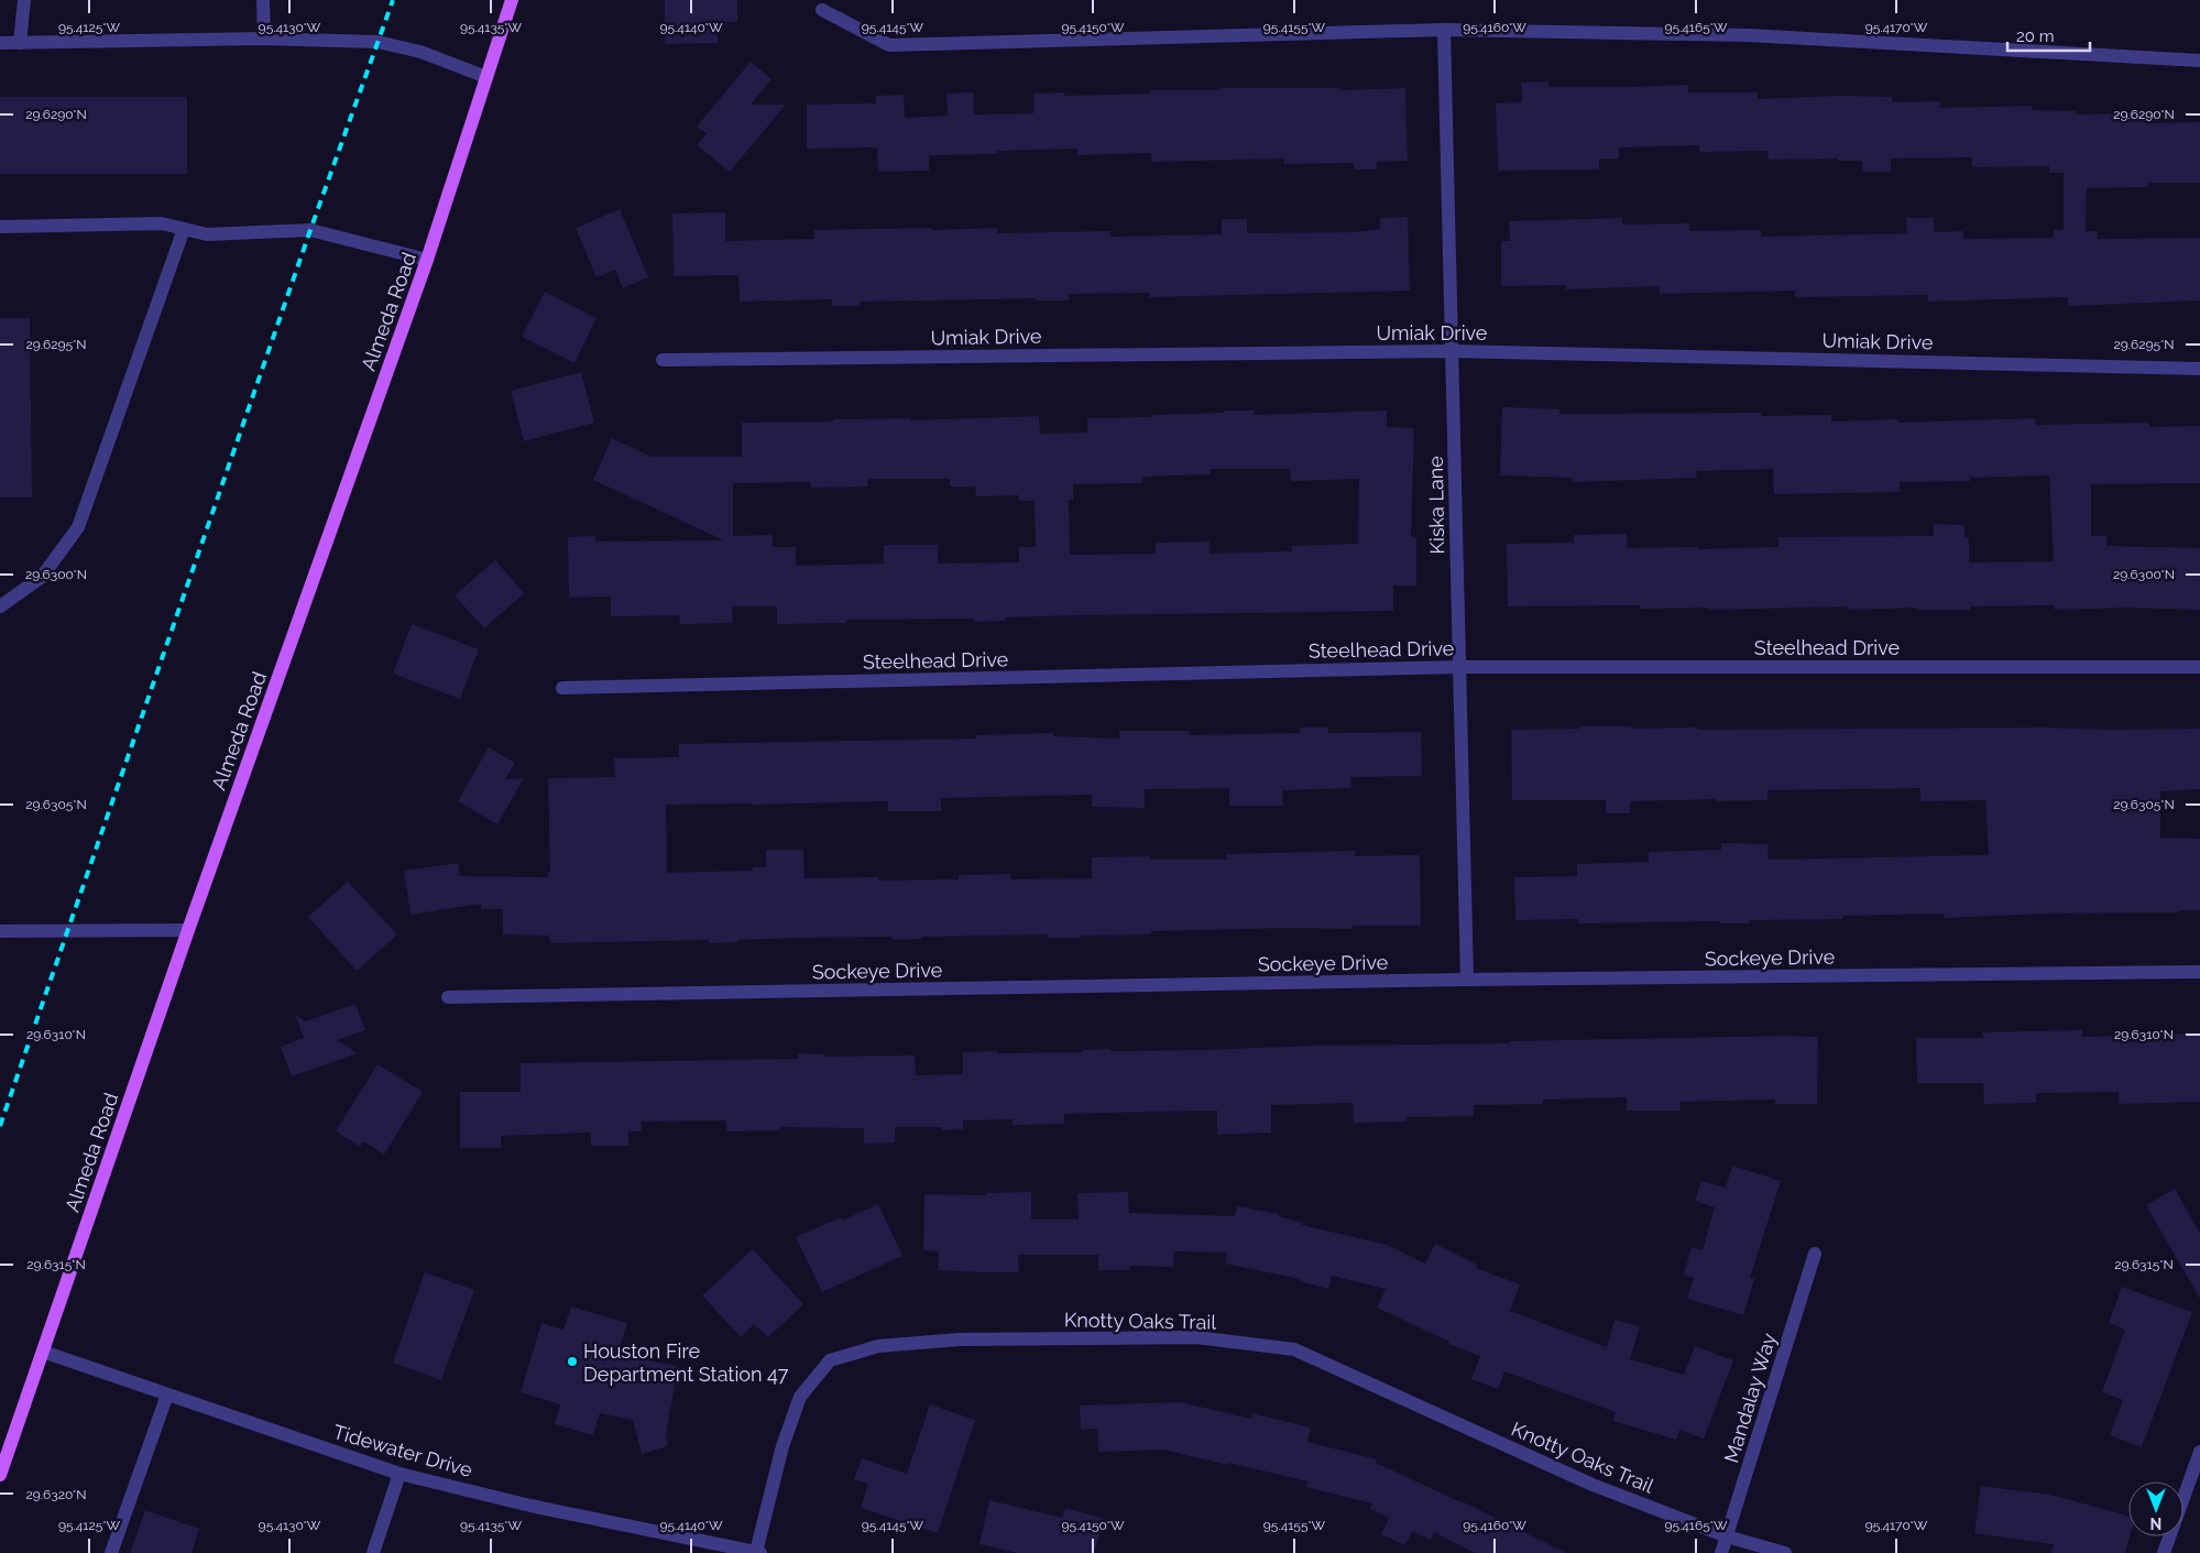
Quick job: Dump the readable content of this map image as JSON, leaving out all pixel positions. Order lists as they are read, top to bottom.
{
  "streets": {
    "main road": ["Almeda Road"],
    "street": [
      "Umiak Drive",
      "Kiska Lane",
      "Steelhead Drive",
      "Sockeye Drive",
      "Knotty Oaks Trail",
      "Mandalay Way",
      "Tidewater Drive"
    ]
  },
  "crossings": [
    ["Almeda Road", "Tidewater Drive"],
    ["Umiak Drive", "Kiska Lane"],
    ["Kiska Lane", "Steelhead Drive"],
    ["Kiska Lane", "Sockeye Drive"],
    ["Knotty Oaks Trail", "Mandalay Way"],
    ["Knotty Oaks Trail", "Tidewater Drive"]
  ],
  "places": ["Houston Fire Department Station 47"],
  "scale_bar": "20 m",
  "north": "bottom",
  "coordinates": [
    "95.4125°W",
    "95.4130°W",
    "95.4135°W",
    "95.4140°W",
    "95.4145°W",
    "95.4150°W",
    "95.4155°W",
    "95.4160°W",
    "95.4165°W",
    "95.4170°W",
    "29.6290°N",
    "29.6295°N",
    "29.6300°N",
    "29.6305°N",
    "29.6310°N",
    "29.6315°N",
    "29.6320°N"
  ]
}
